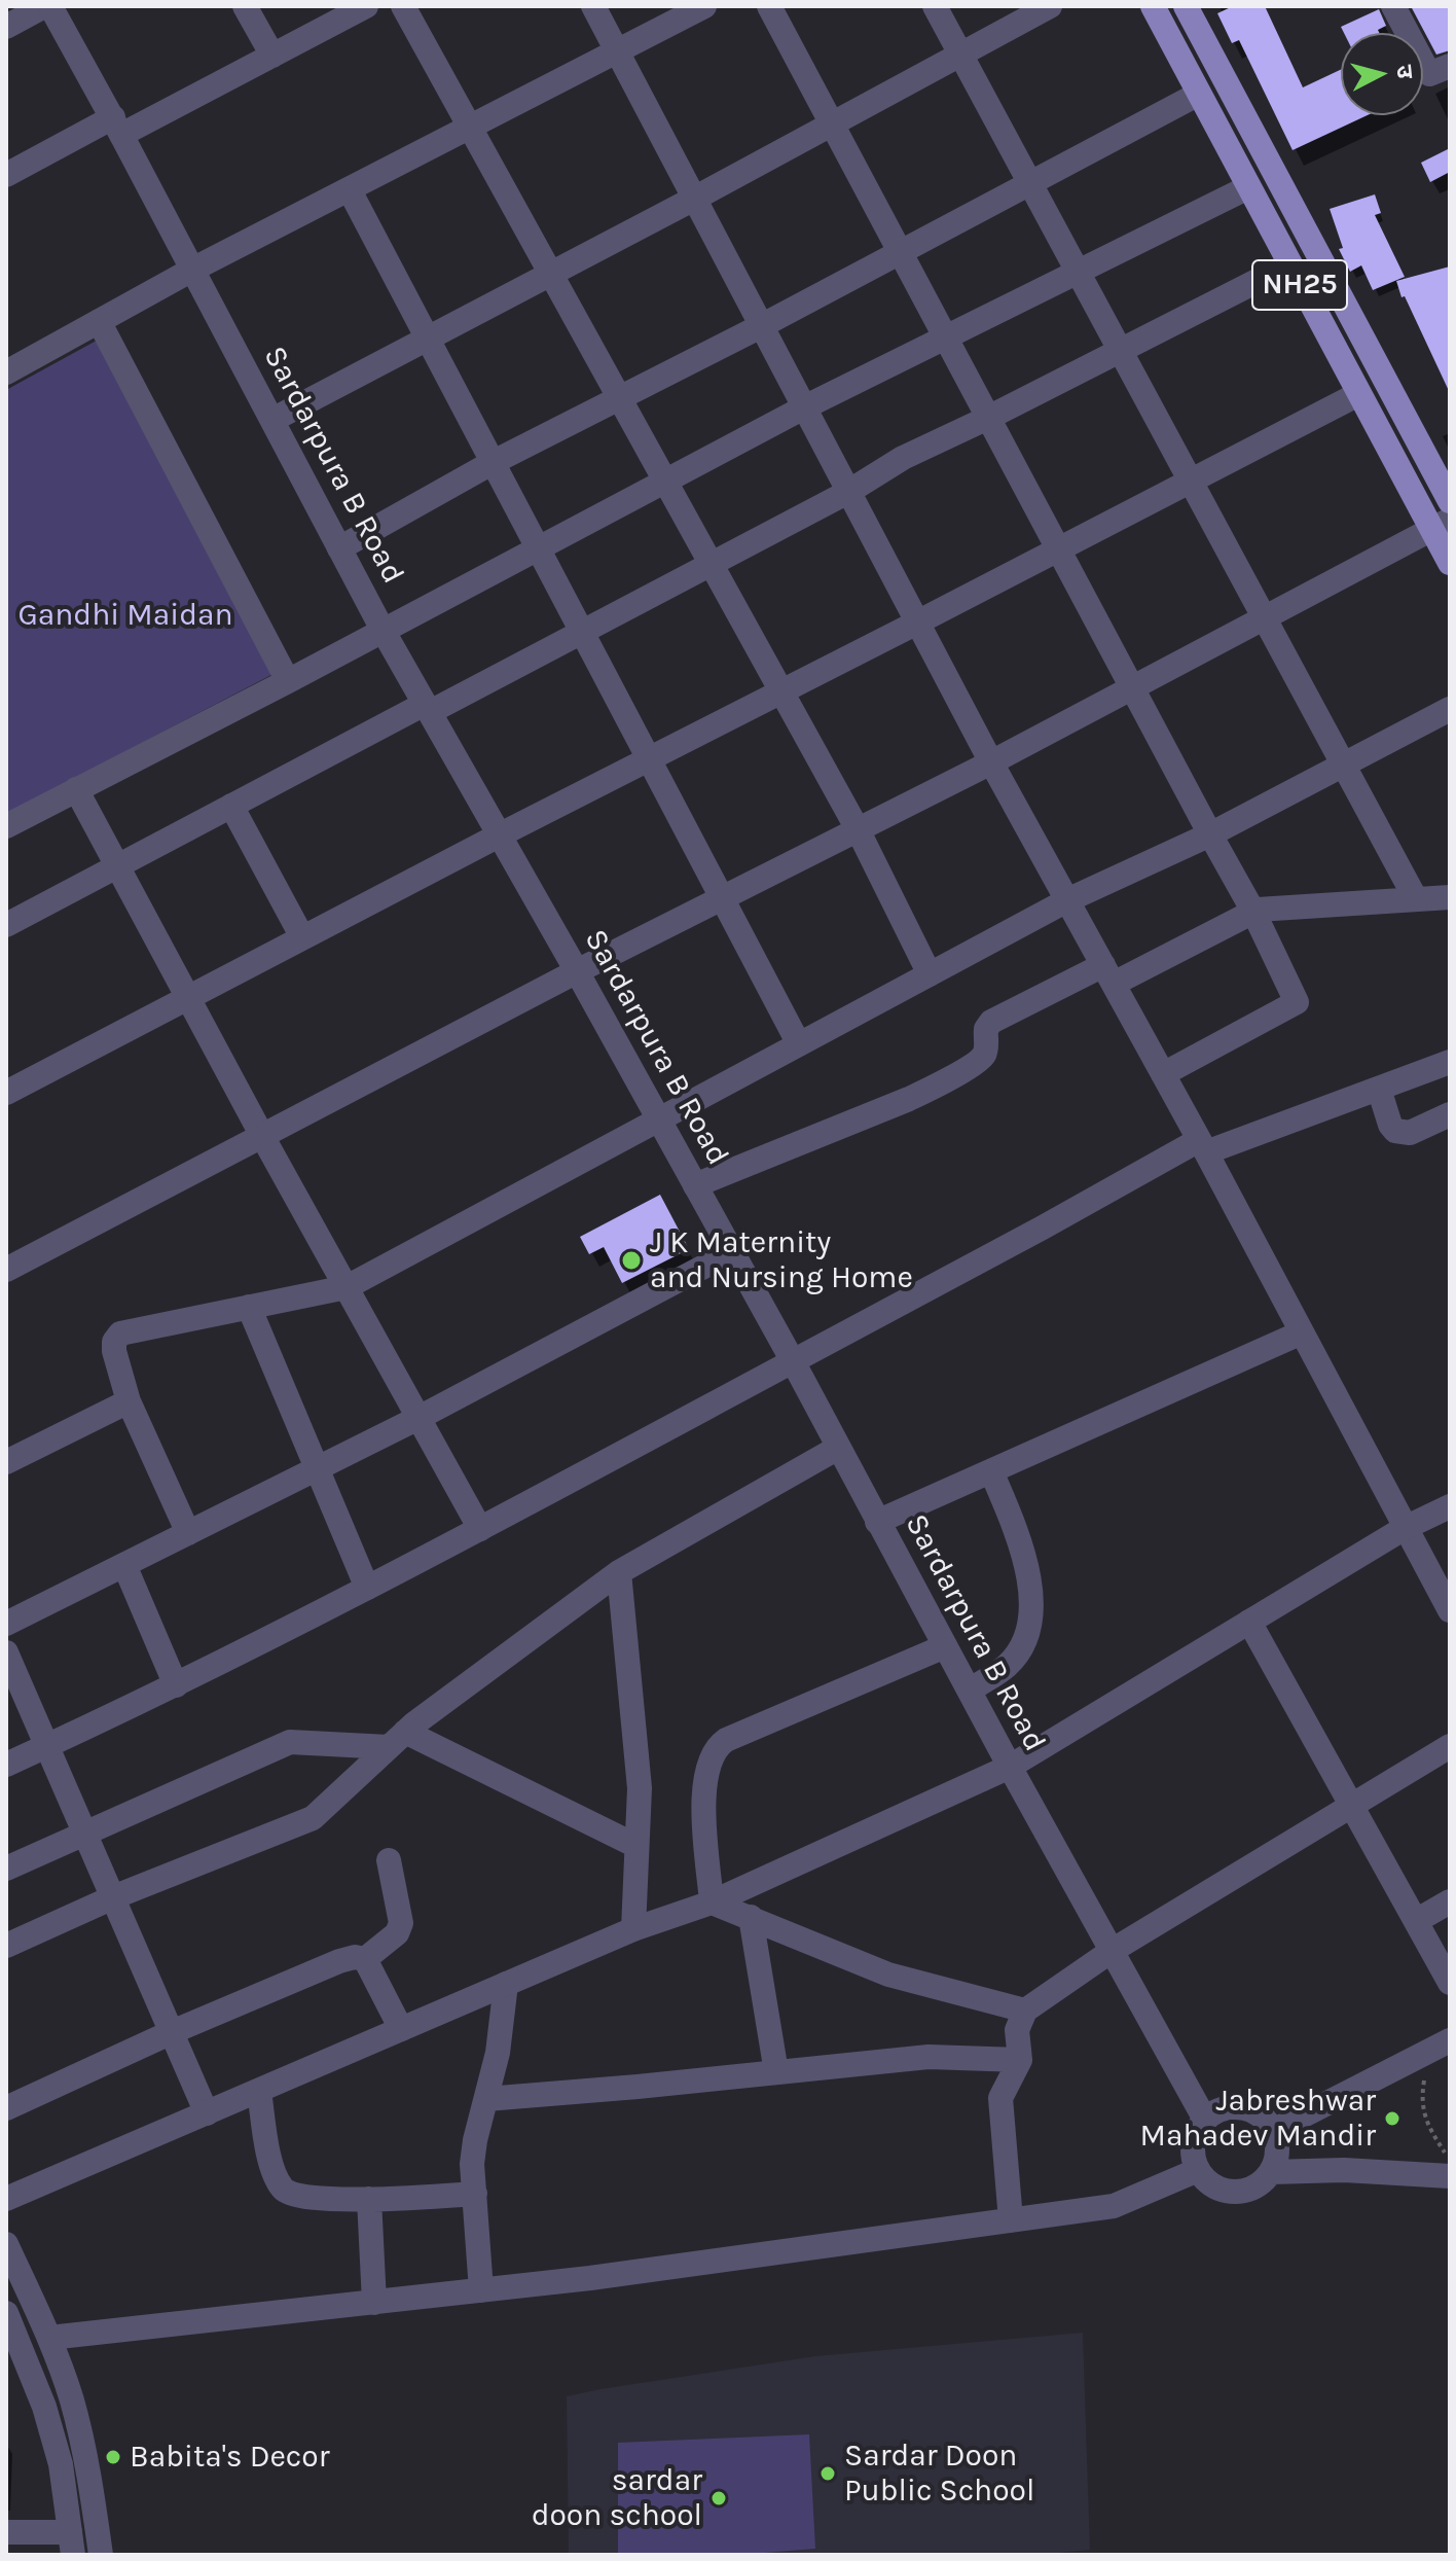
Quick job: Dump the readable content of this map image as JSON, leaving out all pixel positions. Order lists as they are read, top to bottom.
{
  "streets": {
    "main road": ["NH25"],
    "street": ["Sardarpura B Road"]
  },
  "parks": ["Gandhi Maidan"],
  "places": [
    "J K Maternity and Nursing Home",
    "Jabreshwar Mahadev Mandir",
    "Babita's Decor",
    "Sardar Doon Public School",
    "sardar doon school"
  ],
  "north": "right"
}
